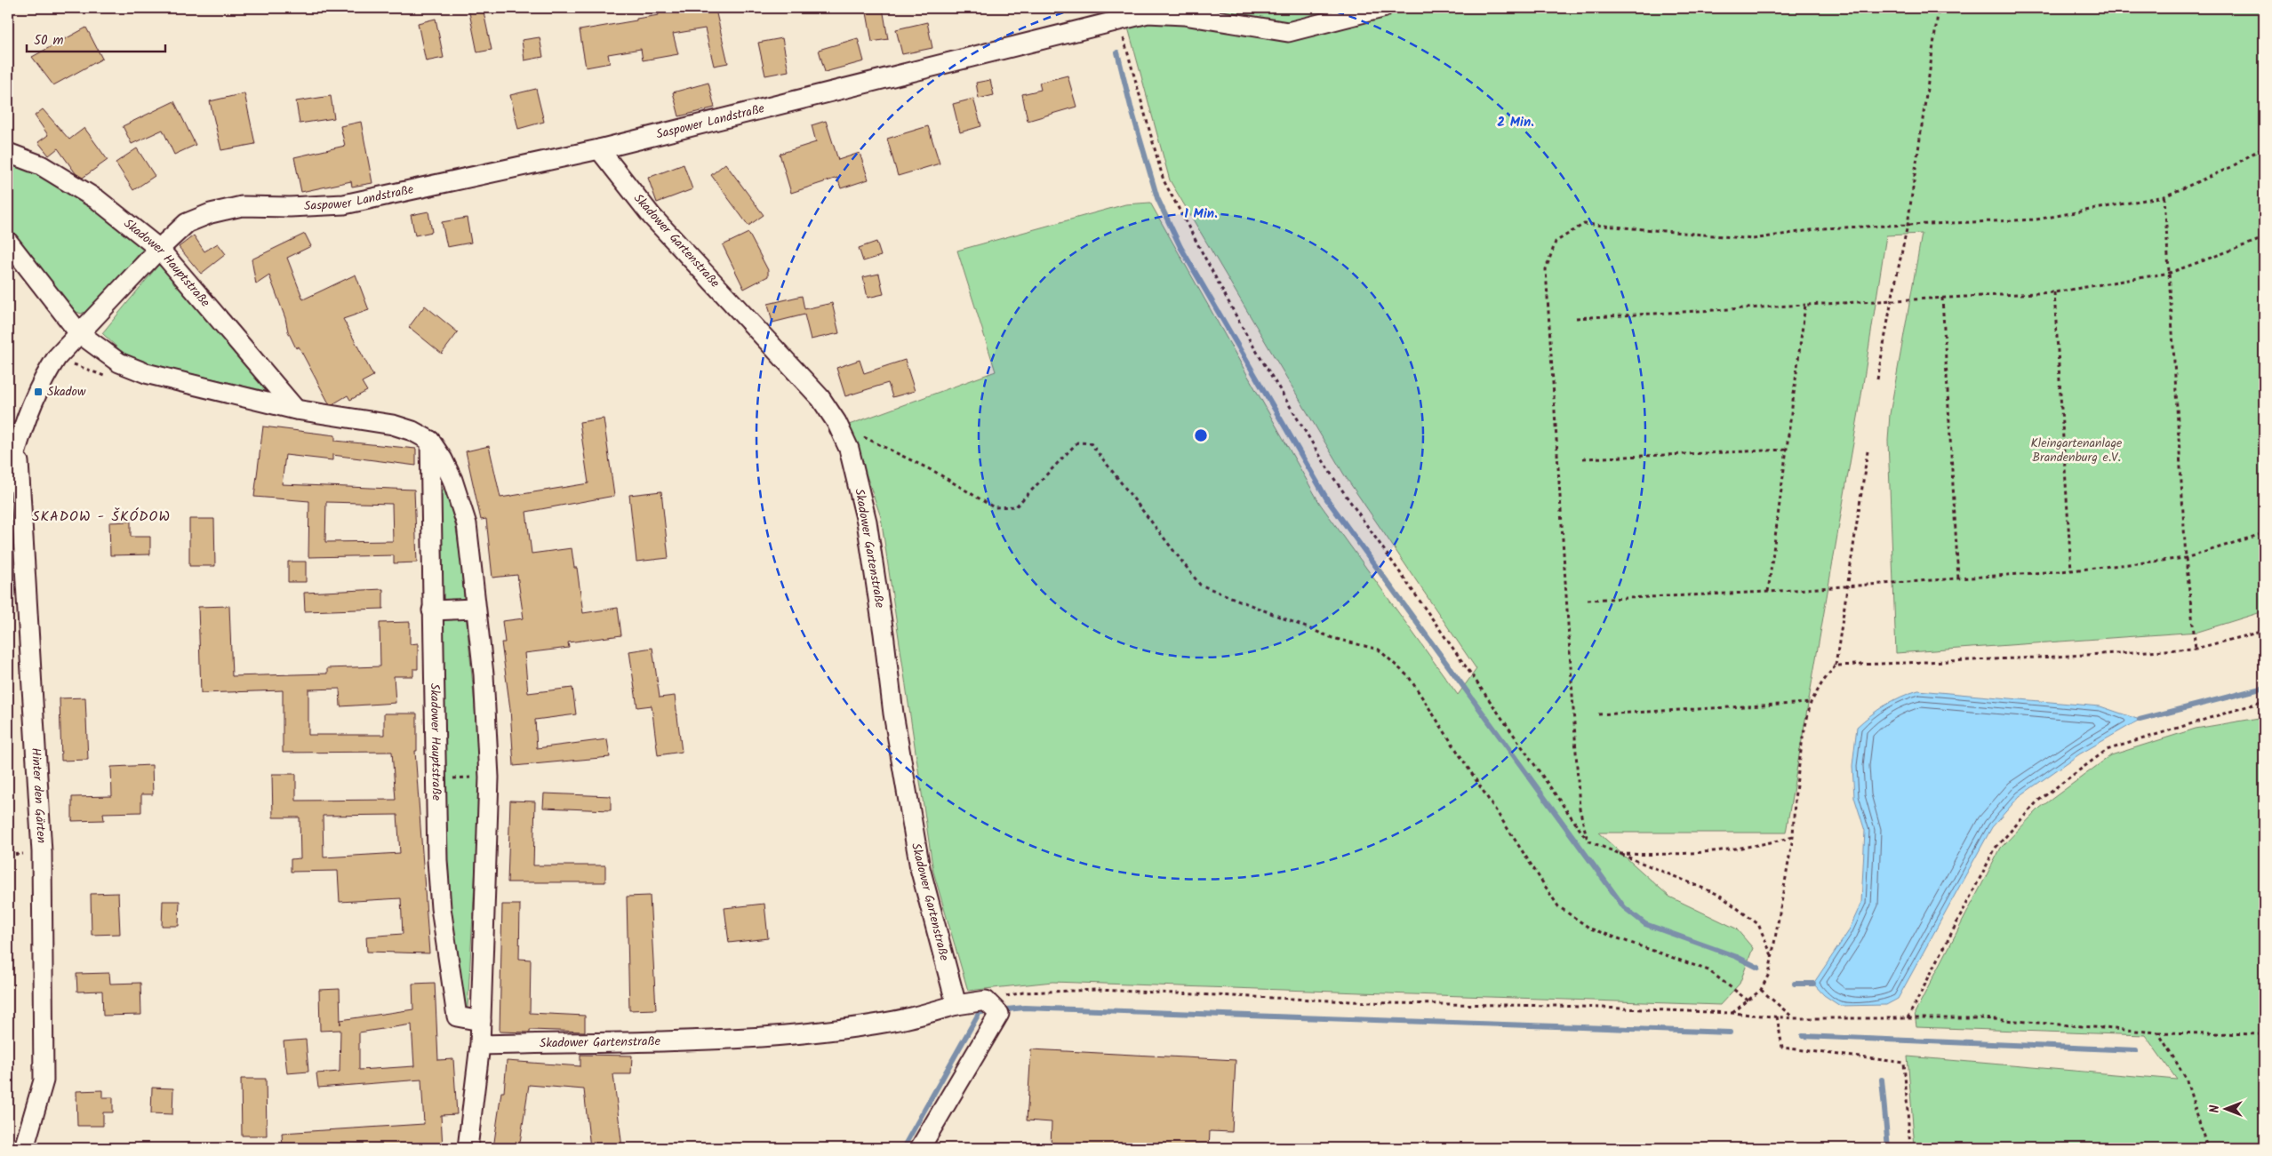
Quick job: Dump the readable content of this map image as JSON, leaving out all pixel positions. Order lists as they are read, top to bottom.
{
  "streets": {
    "street": [
      "Saspower Landstraße",
      "Skadower Gartenstraße",
      "Skadower Hauptstraße",
      "Hinter den Gärten"
    ]
  },
  "crossings": [
    ["Saspower Landstraße", "Skadower Gartenstraße"],
    ["Saspower Landstraße", "Skadower Hauptstraße"],
    ["Saspower Landstraße", "Hinter den Gärten"]
  ],
  "districts": ["SKADOW - ŠKÓDOW"],
  "parks": ["Kleingartenanlage Brandenburg e.V."],
  "places": {
    "transit": ["Skadow"]
  },
  "scale_bar": "50 m",
  "north": "left",
  "rings": ["2 Min.", "1 Min."]
}
